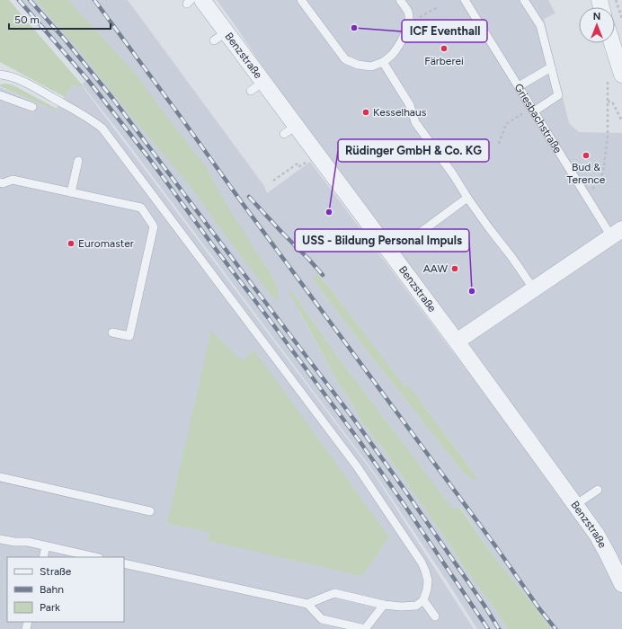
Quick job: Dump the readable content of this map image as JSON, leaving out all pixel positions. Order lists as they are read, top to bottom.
{
  "streets": {
    "street": ["Benzstraße", "Griesbachstraße"]
  },
  "crossings": [
    ["Benzstraße", "Griesbachstraße"]
  ],
  "places": [
    "ICF Eventhall",
    "Färberei",
    "Kesselhaus",
    "Bud & Terence",
    "Rüdinger GmbH & Co. KG",
    "Euromaster",
    "AAW",
    "USS - Bildung Personal Impuls"
  ],
  "legend": ["Straße", "Bahn", "Park"],
  "scale_bar": "50 m",
  "north": "top"
}
